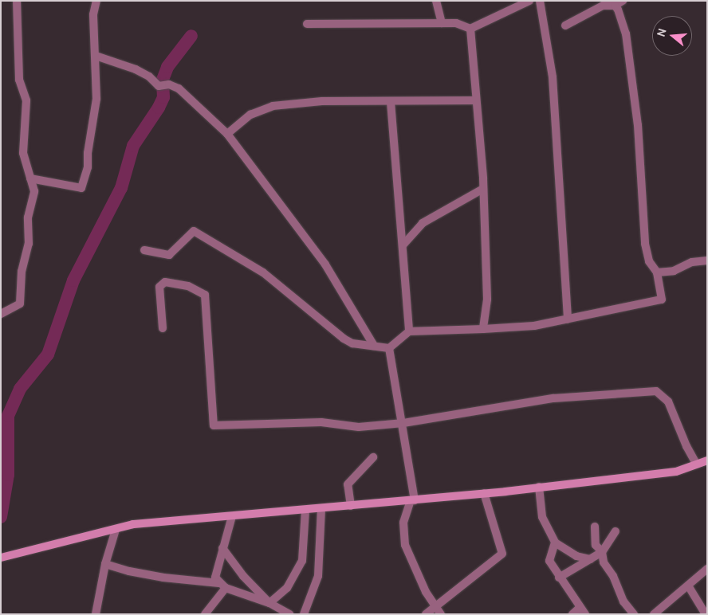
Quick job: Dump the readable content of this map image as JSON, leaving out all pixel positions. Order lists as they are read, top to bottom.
{
  "north": "left"
}
